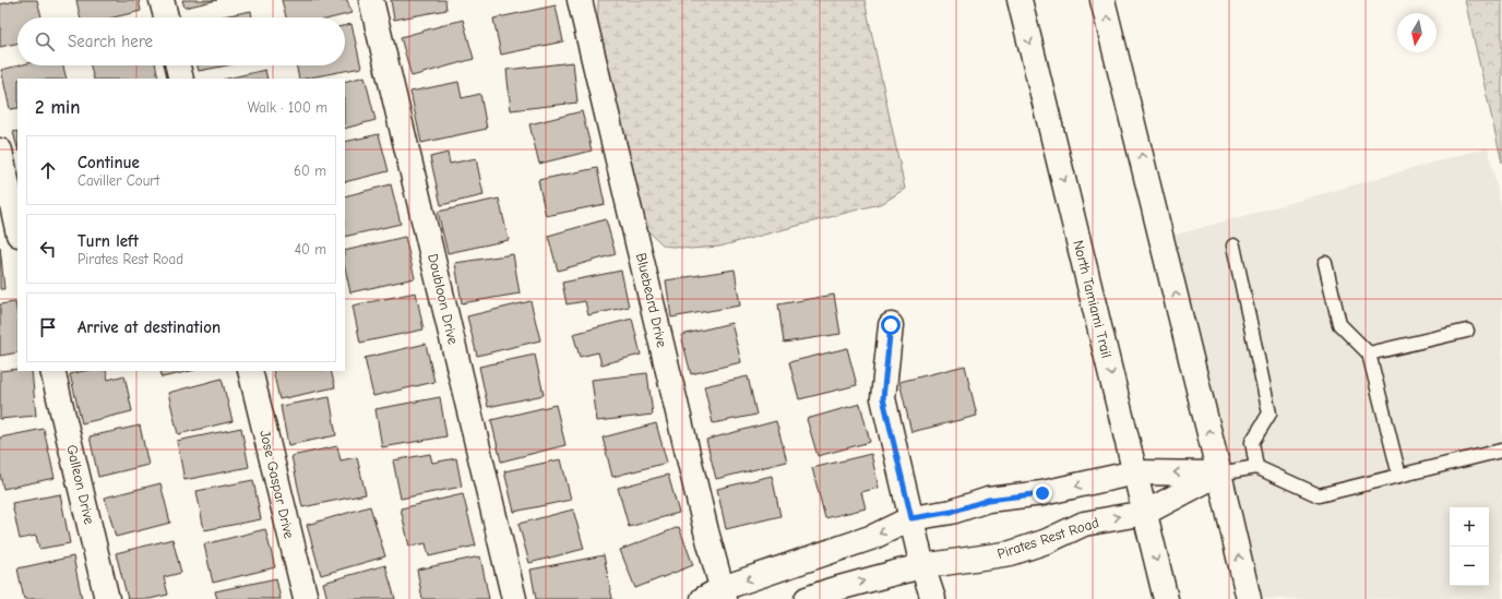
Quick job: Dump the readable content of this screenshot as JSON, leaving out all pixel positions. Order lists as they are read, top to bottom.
{
  "streets": {
    "street": [
      "Doubloon Drive",
      "North Tamiami Trail",
      "Bluebeard Drive",
      "Galleon Drive",
      "Jose Gaspar Drive",
      "Pirates Rest Road"
    ]
  },
  "crossings": [
    ["North Tamiami Trail", "Pirates Rest Road"]
  ],
  "north": "bottom",
  "page": {
    "search": "Search here",
    "heading": ["2 min", "Walk · 100 m"],
    "list": [
      ["Continue", "Caviller Court", "60 m"],
      ["Turn left", "Pirates Rest Road", "40 m"],
      "Arrive at destination"
    ],
    "map_buttons": ["+", "−"]
  }
}
